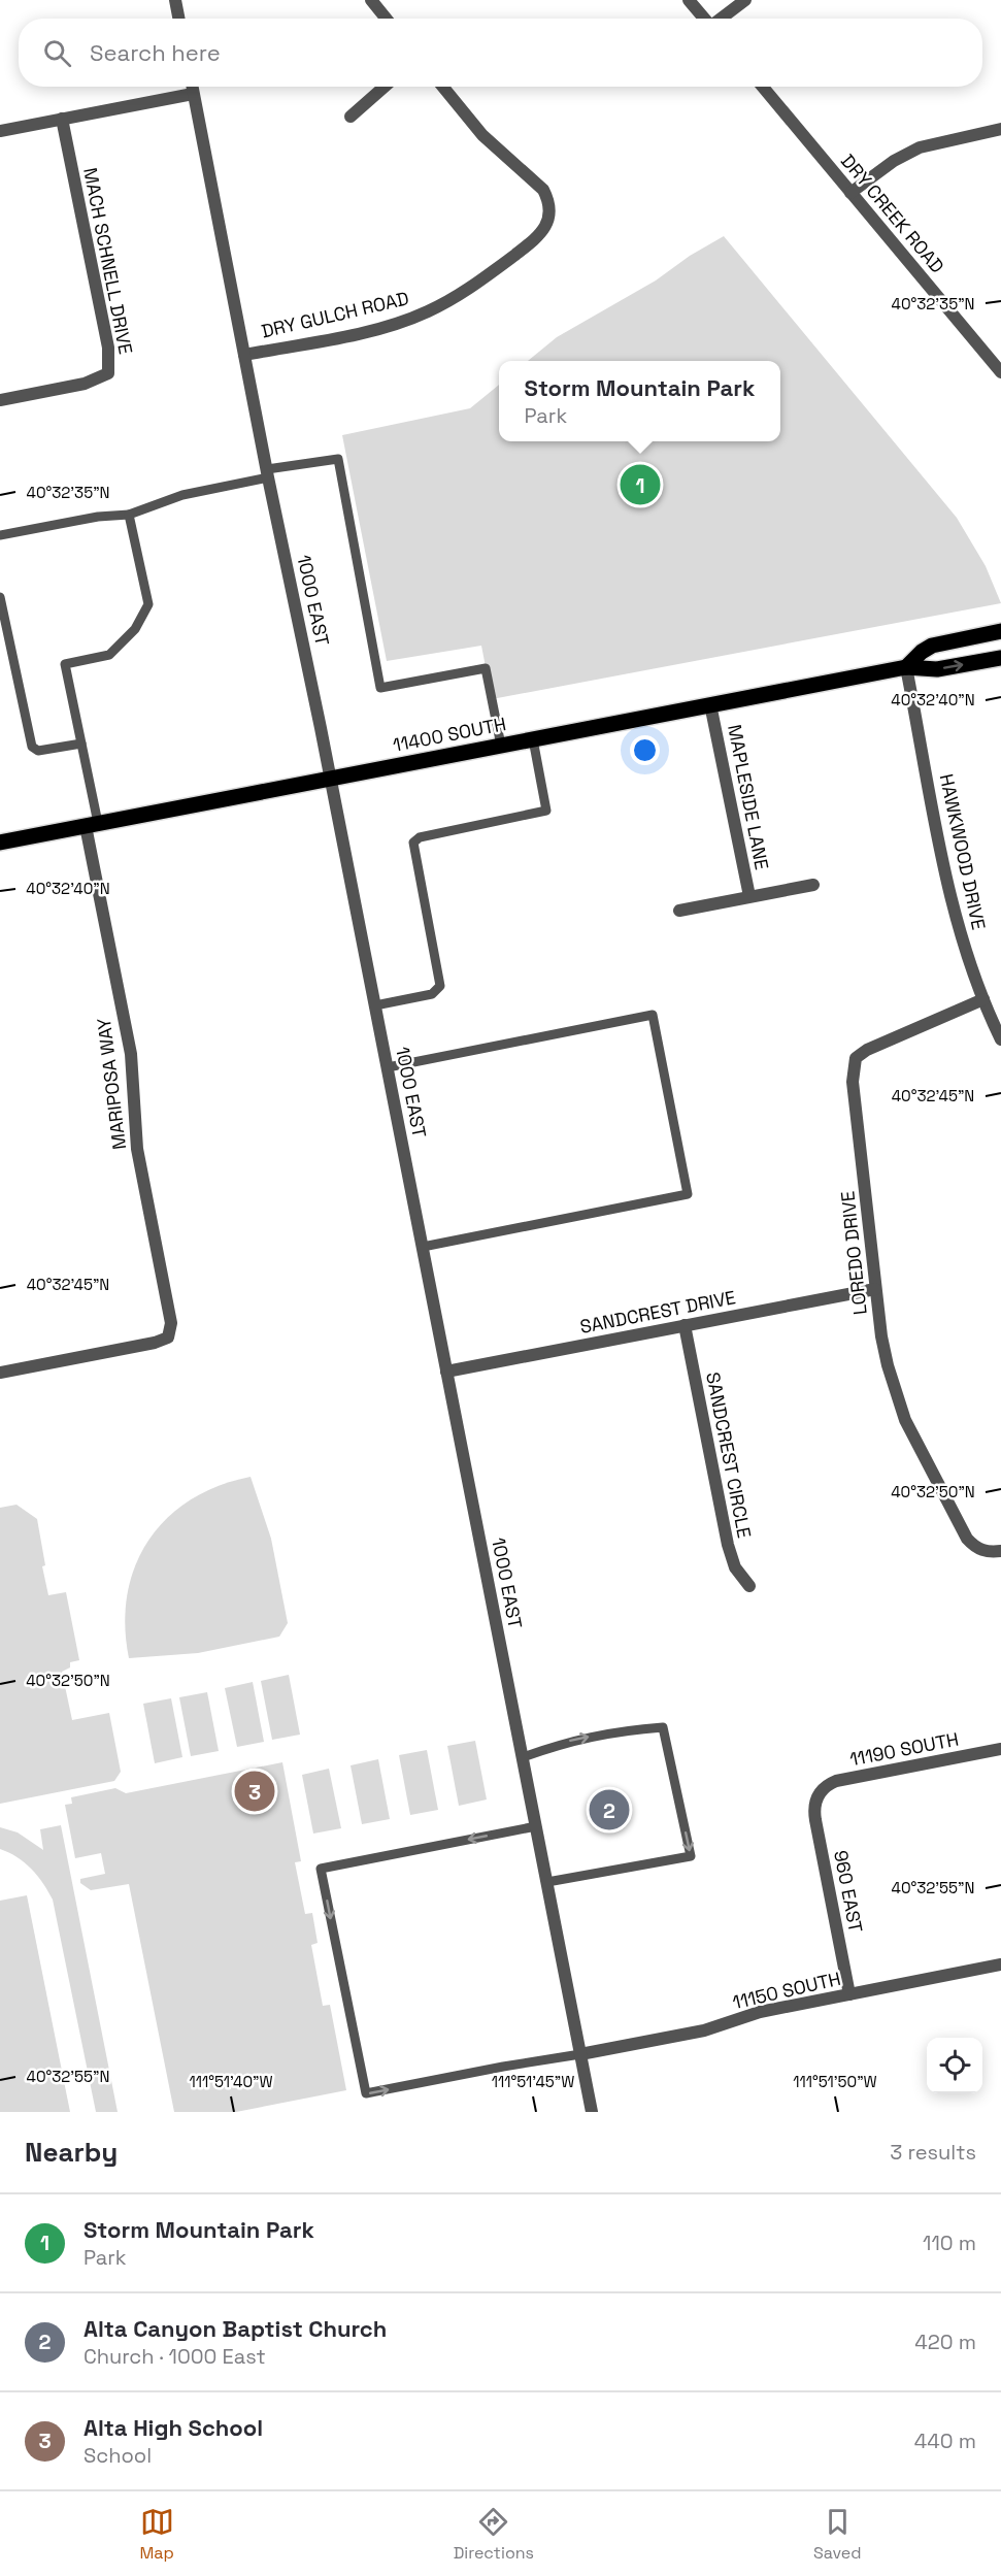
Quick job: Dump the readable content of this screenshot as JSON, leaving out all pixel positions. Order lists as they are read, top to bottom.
{
  "streets": {
    "main road": ["11400 SOUTH"],
    "street": [
      "DRY CREEK ROAD",
      "MACH SCHNELL DRIVE",
      "DRY GULCH ROAD",
      "1000 EAST",
      "MAPLESIDE LANE",
      "HAWKWOOD DRIVE",
      "MARIPOSA WAY",
      "LOREDO DRIVE",
      "SANDCREST DRIVE",
      "SANDCREST CIRCLE",
      "11190 SOUTH",
      "960 EAST",
      "11150 SOUTH"
    ]
  },
  "crossings": [
    ["DRY GULCH ROAD", "1000 EAST"],
    ["1000 EAST", "11400 SOUTH"],
    ["1000 EAST", "SANDCREST DRIVE"],
    ["1000 EAST", "11150 SOUTH"],
    ["11400 SOUTH", "MAPLESIDE LANE"],
    ["11400 SOUTH", "HAWKWOOD DRIVE"],
    ["11400 SOUTH", "MARIPOSA WAY"],
    ["HAWKWOOD DRIVE", "LOREDO DRIVE"],
    ["LOREDO DRIVE", "SANDCREST DRIVE"],
    ["SANDCREST DRIVE", "SANDCREST CIRCLE"],
    ["11190 SOUTH", "960 EAST"],
    ["960 EAST", "11150 SOUTH"]
  ],
  "page": {
    "search": "Search here",
    "popup": ["Storm Mountain Park", "Park"],
    "pins": ["1", "3", "2"],
    "heading": ["Nearby", "3 results"],
    "list": [
      {
        "mark": "1",
        "name": "Storm Mountain Park",
        "note": "Park",
        "value": "110 m"
      },
      {
        "mark": "2",
        "name": "Alta Canyon Baptist Church",
        "note": "Church · 1000 East",
        "value": "420 m"
      },
      {
        "mark": "3",
        "name": "Alta High School",
        "note": "School",
        "value": "440 m"
      }
    ],
    "nav": ["Map", "Directions", "Saved"]
  },
  "coordinates": [
    "40°32'35\"N",
    "40°32'40\"N",
    "40°32'45\"N",
    "40°32'50\"N",
    "40°32'55\"N",
    "111°51'40\"W",
    "111°51'45\"W",
    "111°51'50\"W"
  ]
}
